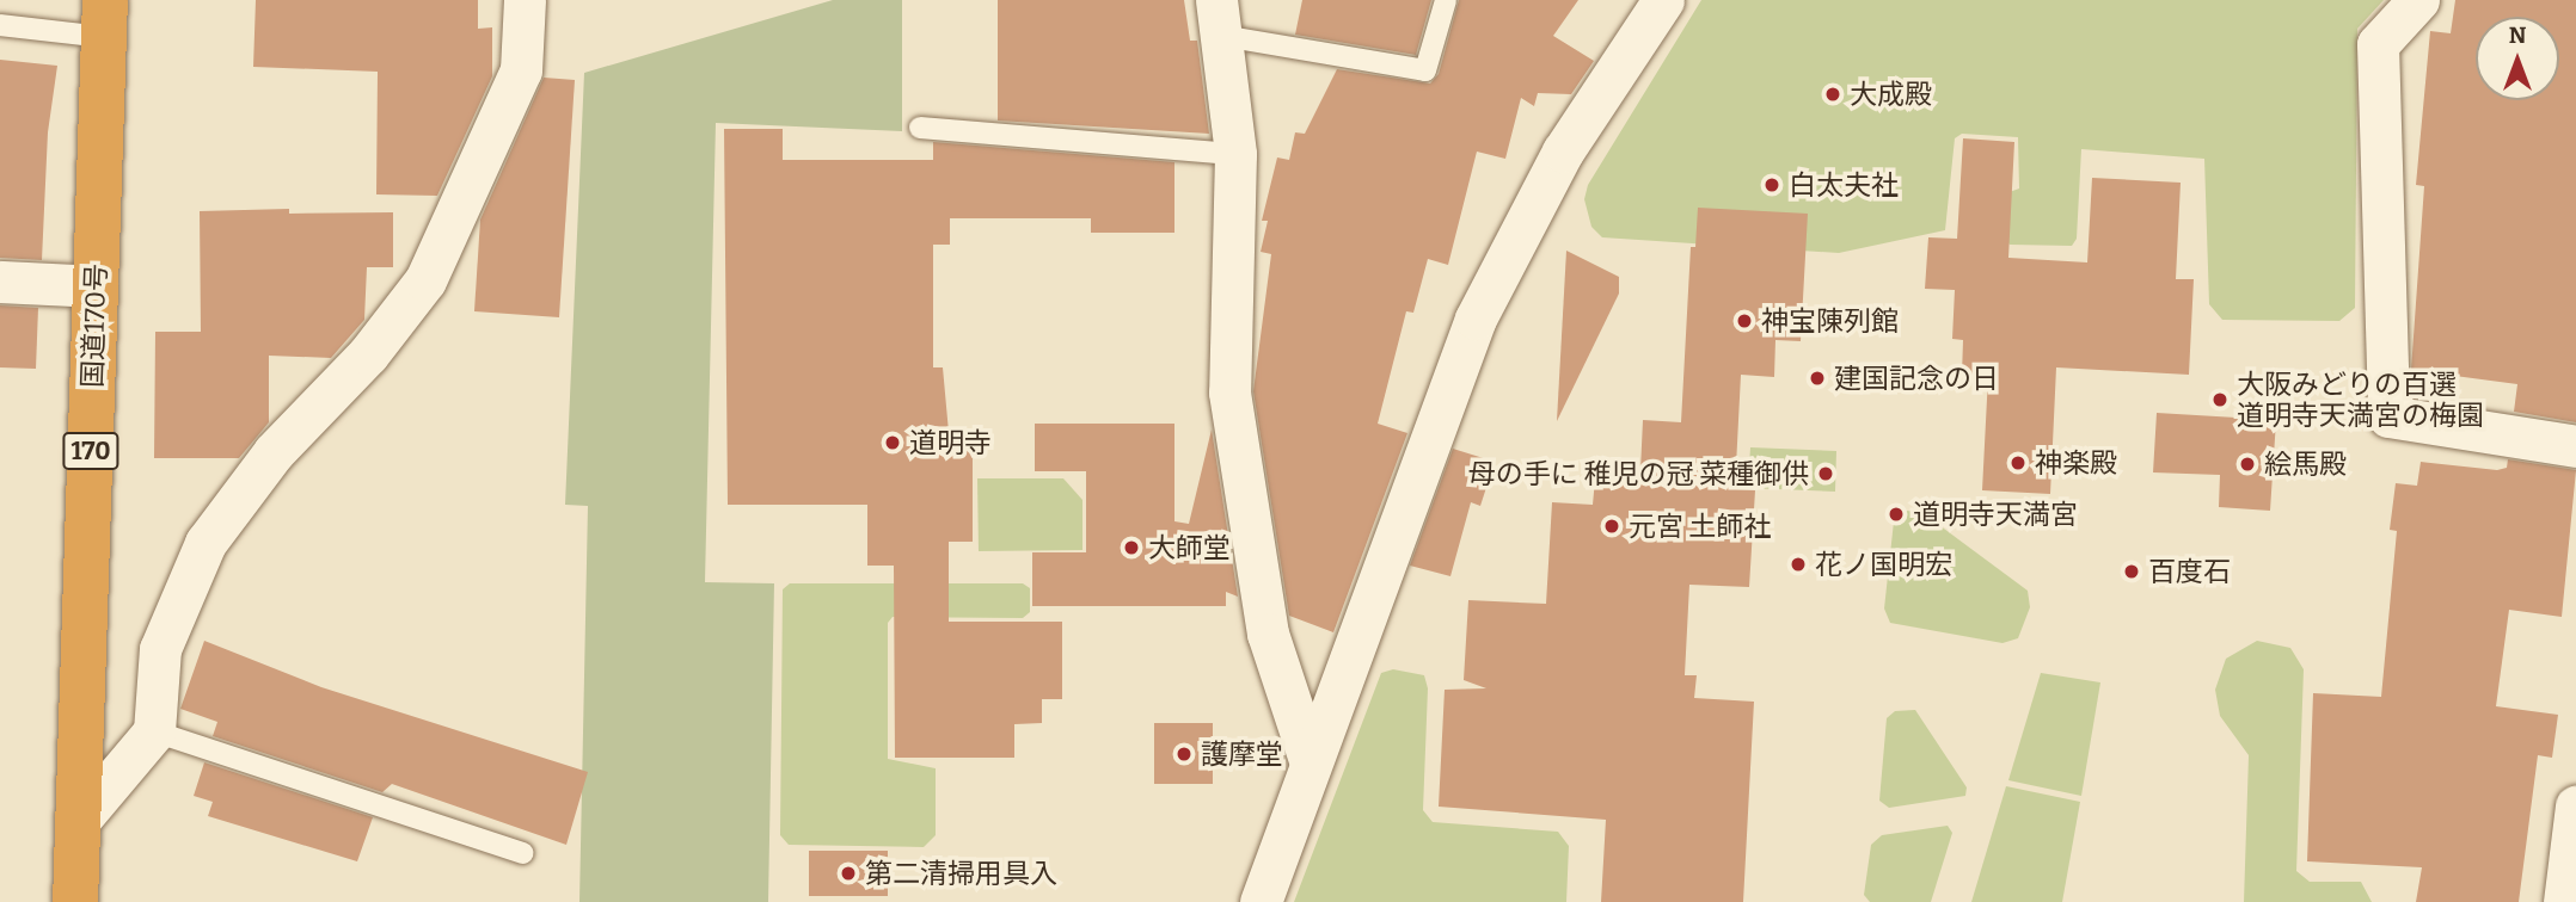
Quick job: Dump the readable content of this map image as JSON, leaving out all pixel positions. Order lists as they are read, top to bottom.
{
  "streets": {
    "highway": ["国道170号", "170"]
  },
  "places": [
    "大成殿",
    "白太夫社",
    "神宝陳列館",
    "建国記念の日",
    "大阪みどりの百選 道明寺天満宮の梅園",
    "道明寺",
    "神楽殿",
    "絵馬殿",
    "母の手に 稚児の冠 菜種御供",
    "道明寺天満宮",
    "元宮 土師社",
    "大師堂",
    "花ノ国明宏",
    "百度石",
    "護摩堂",
    "第二清掃用具入"
  ],
  "north": "top"
}
